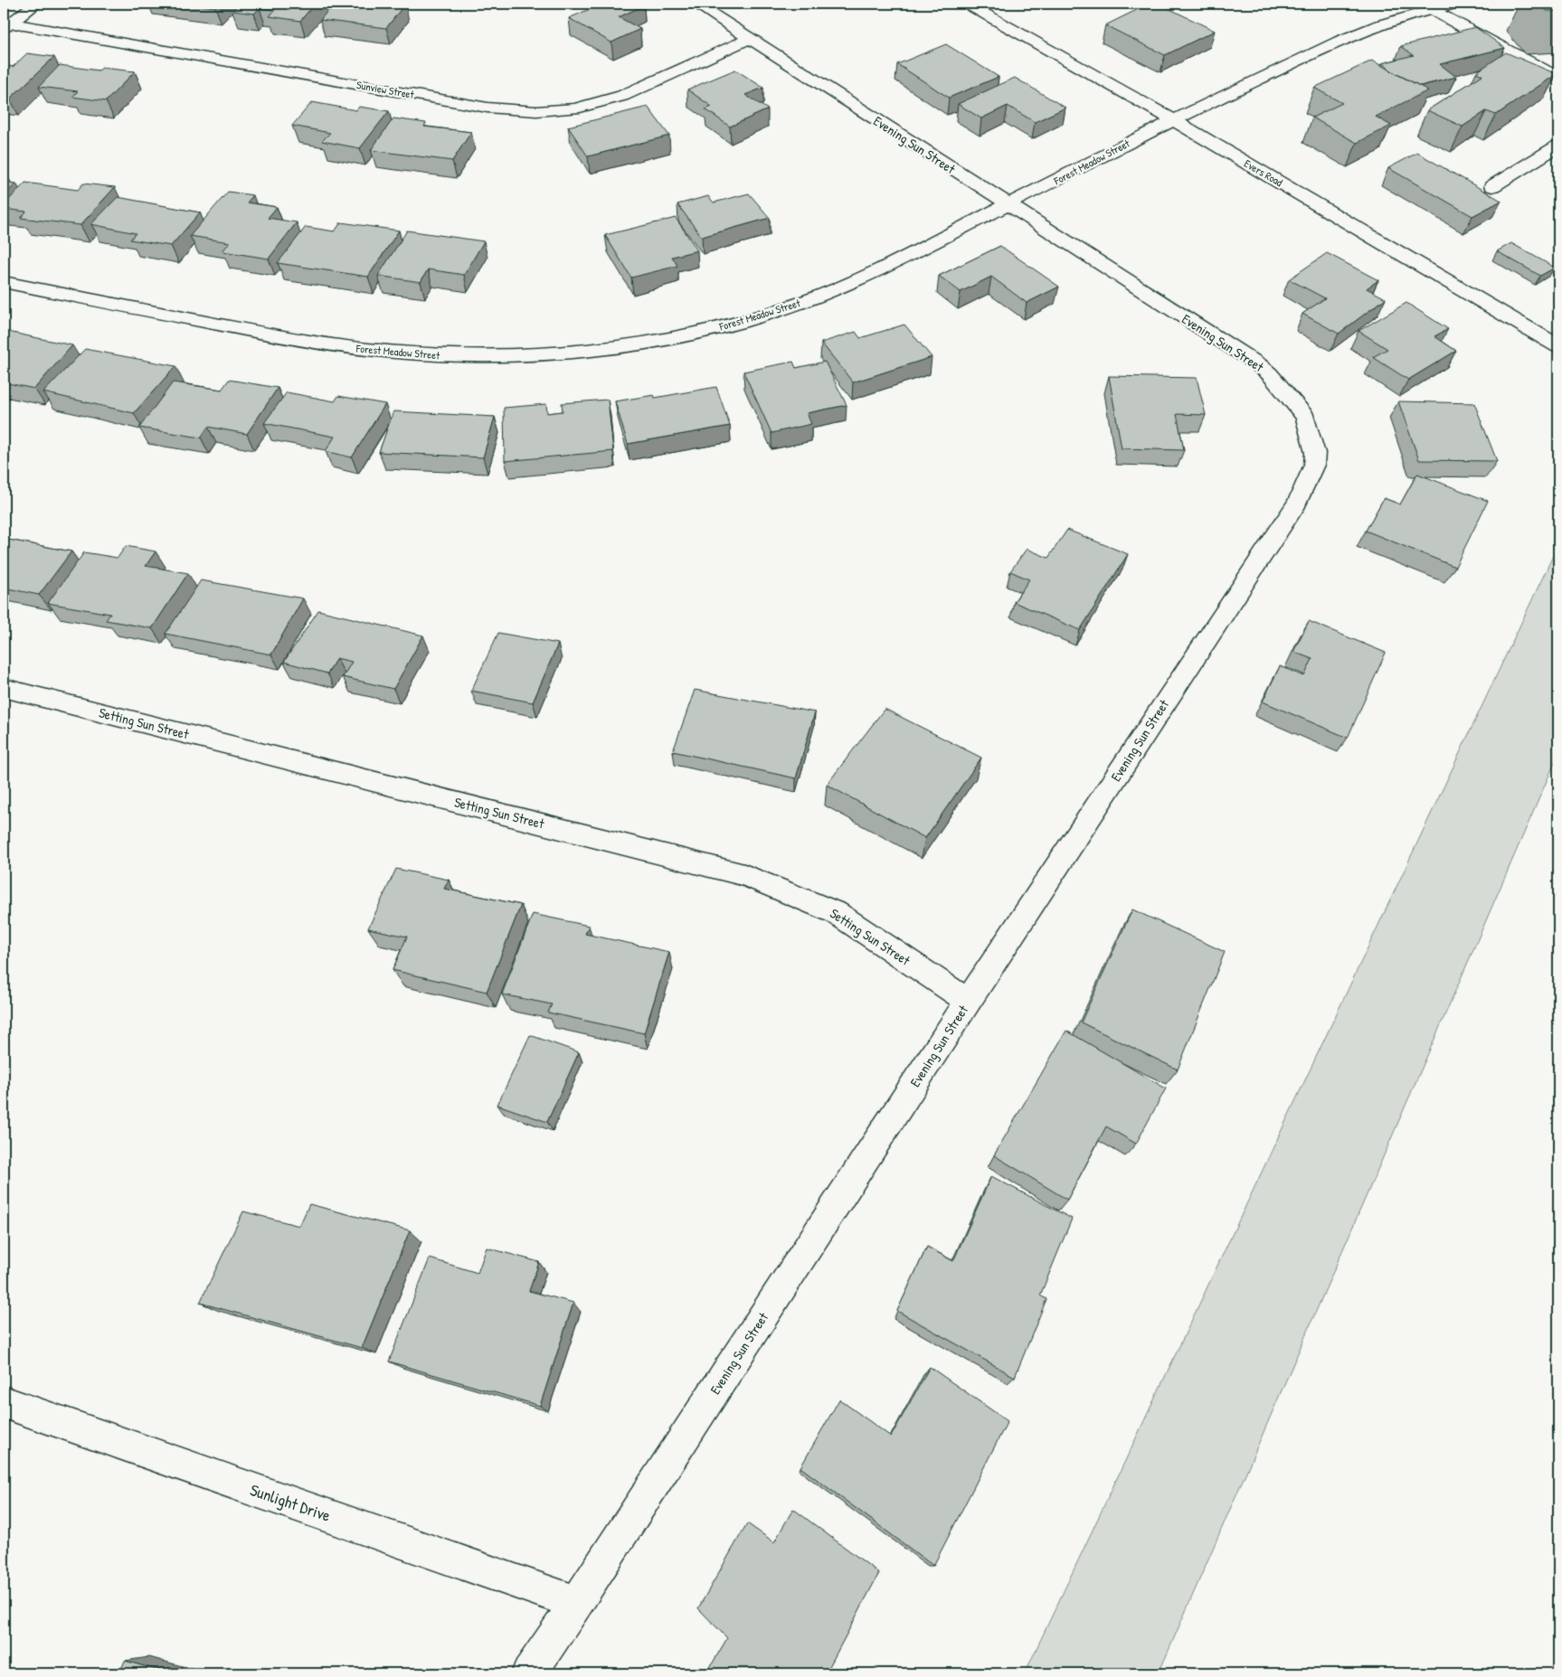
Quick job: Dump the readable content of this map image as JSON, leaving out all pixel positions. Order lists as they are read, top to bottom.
{
  "streets": {
    "street": [
      "Sunview Street",
      "Evening Sun Street",
      "Forest Meadow Street",
      "Evers Road",
      "Setting Sun Street",
      "Sunlight Drive"
    ]
  },
  "crossings": [
    ["Sunview Street", "Evening Sun Street"],
    ["Evening Sun Street", "Forest Meadow Street"],
    ["Evening Sun Street", "Setting Sun Street"],
    ["Evening Sun Street", "Sunlight Drive"],
    ["Forest Meadow Street", "Evers Road"]
  ]
}
